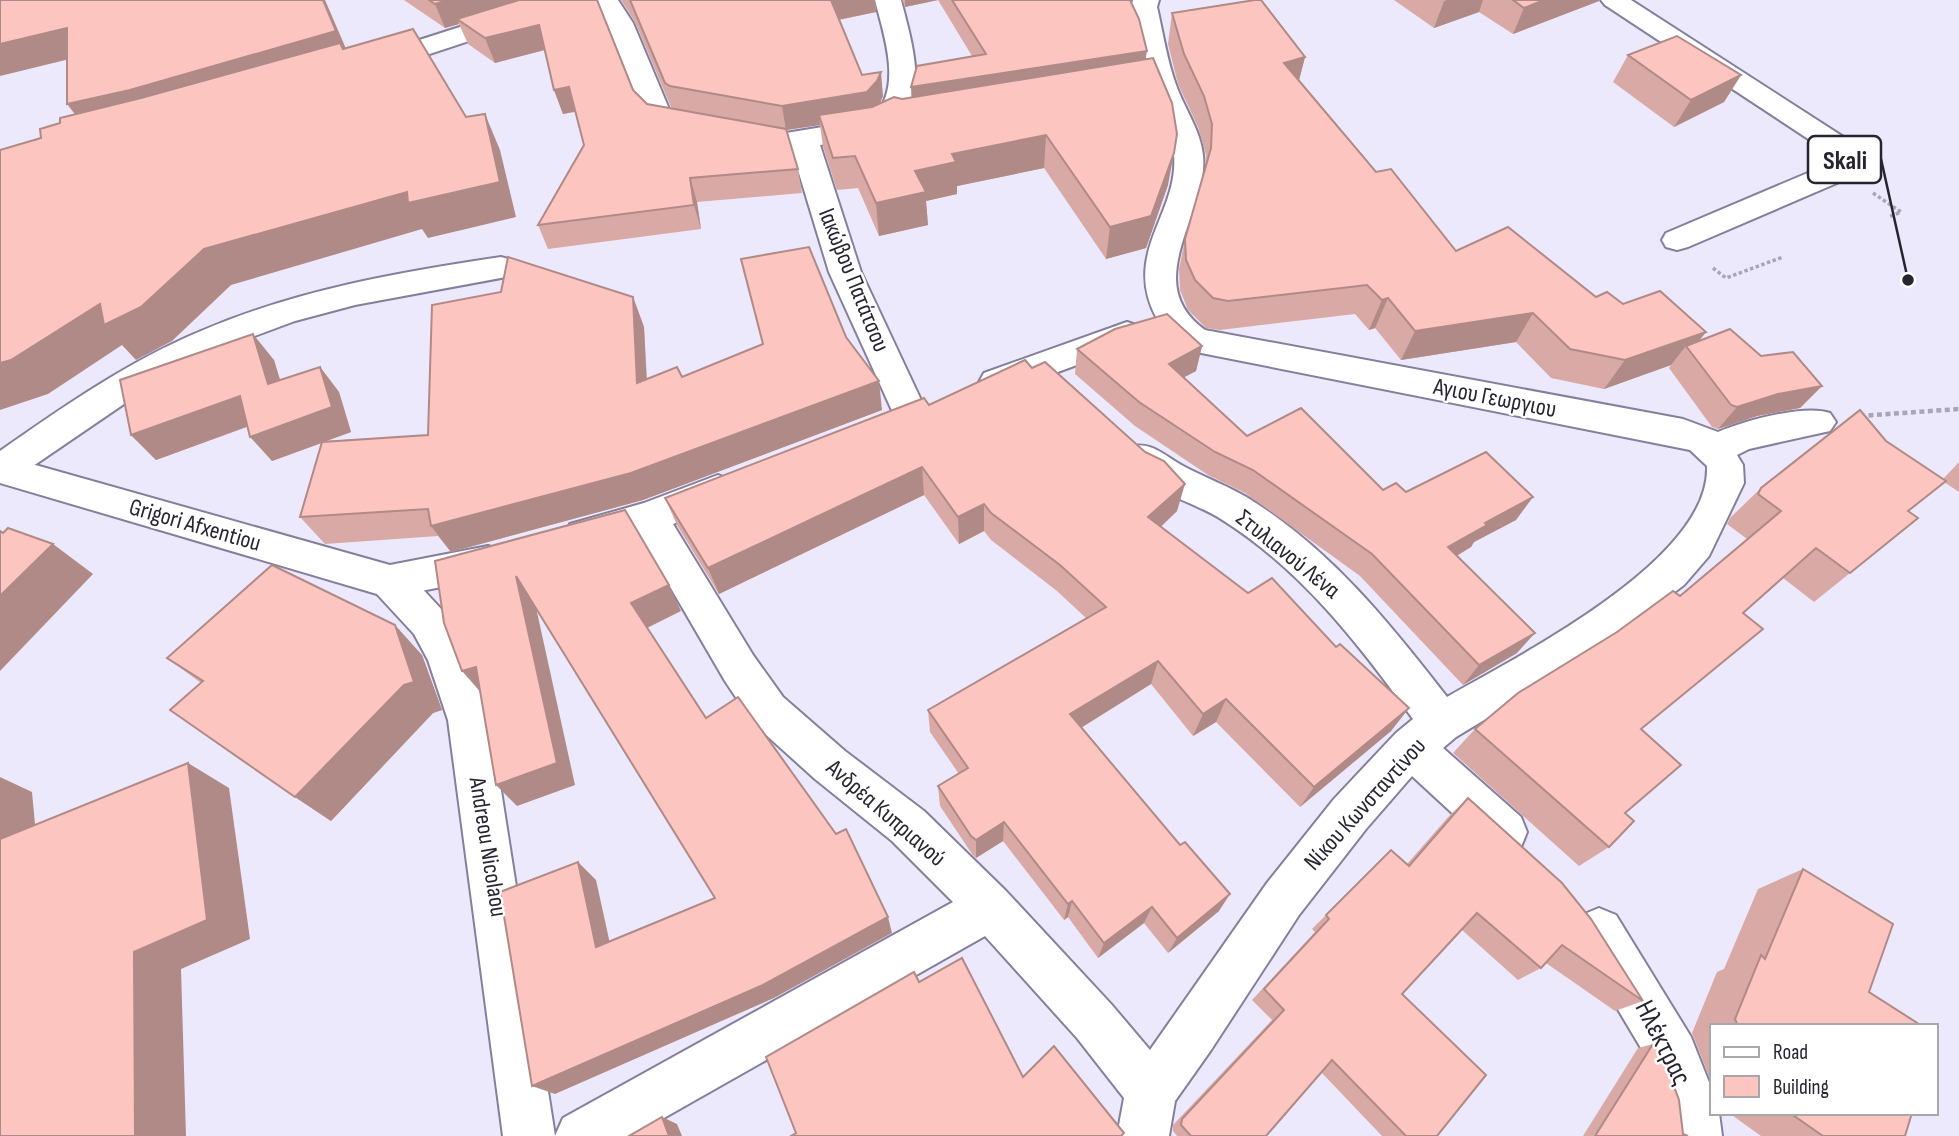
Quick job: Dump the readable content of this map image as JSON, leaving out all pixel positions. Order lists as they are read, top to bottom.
{
  "streets": {
    "street": [
      "Ιακώβου Πατάτσου",
      "Αγιου Γεωργιου",
      "Grigori Afxentiou",
      "Στυλιανού Λένα",
      "Νίκου Κωνσταντίνου",
      "Ανδρέα Κυπριανού",
      "Andreou Nicolaou",
      "Ηλέκτρας"
    ]
  },
  "crossings": [
    ["Αγιου Γεωργιου", "Νίκου Κωνσταντίνου"],
    ["Grigori Afxentiou", "Andreou Nicolaou"],
    ["Στυλιανού Λένα", "Νίκου Κωνσταντίνου"],
    ["Νίκου Κωνσταντίνου", "Ανδρέα Κυπριανού"]
  ],
  "places": ["Skali"],
  "legend": ["Road", "Building"]
}
